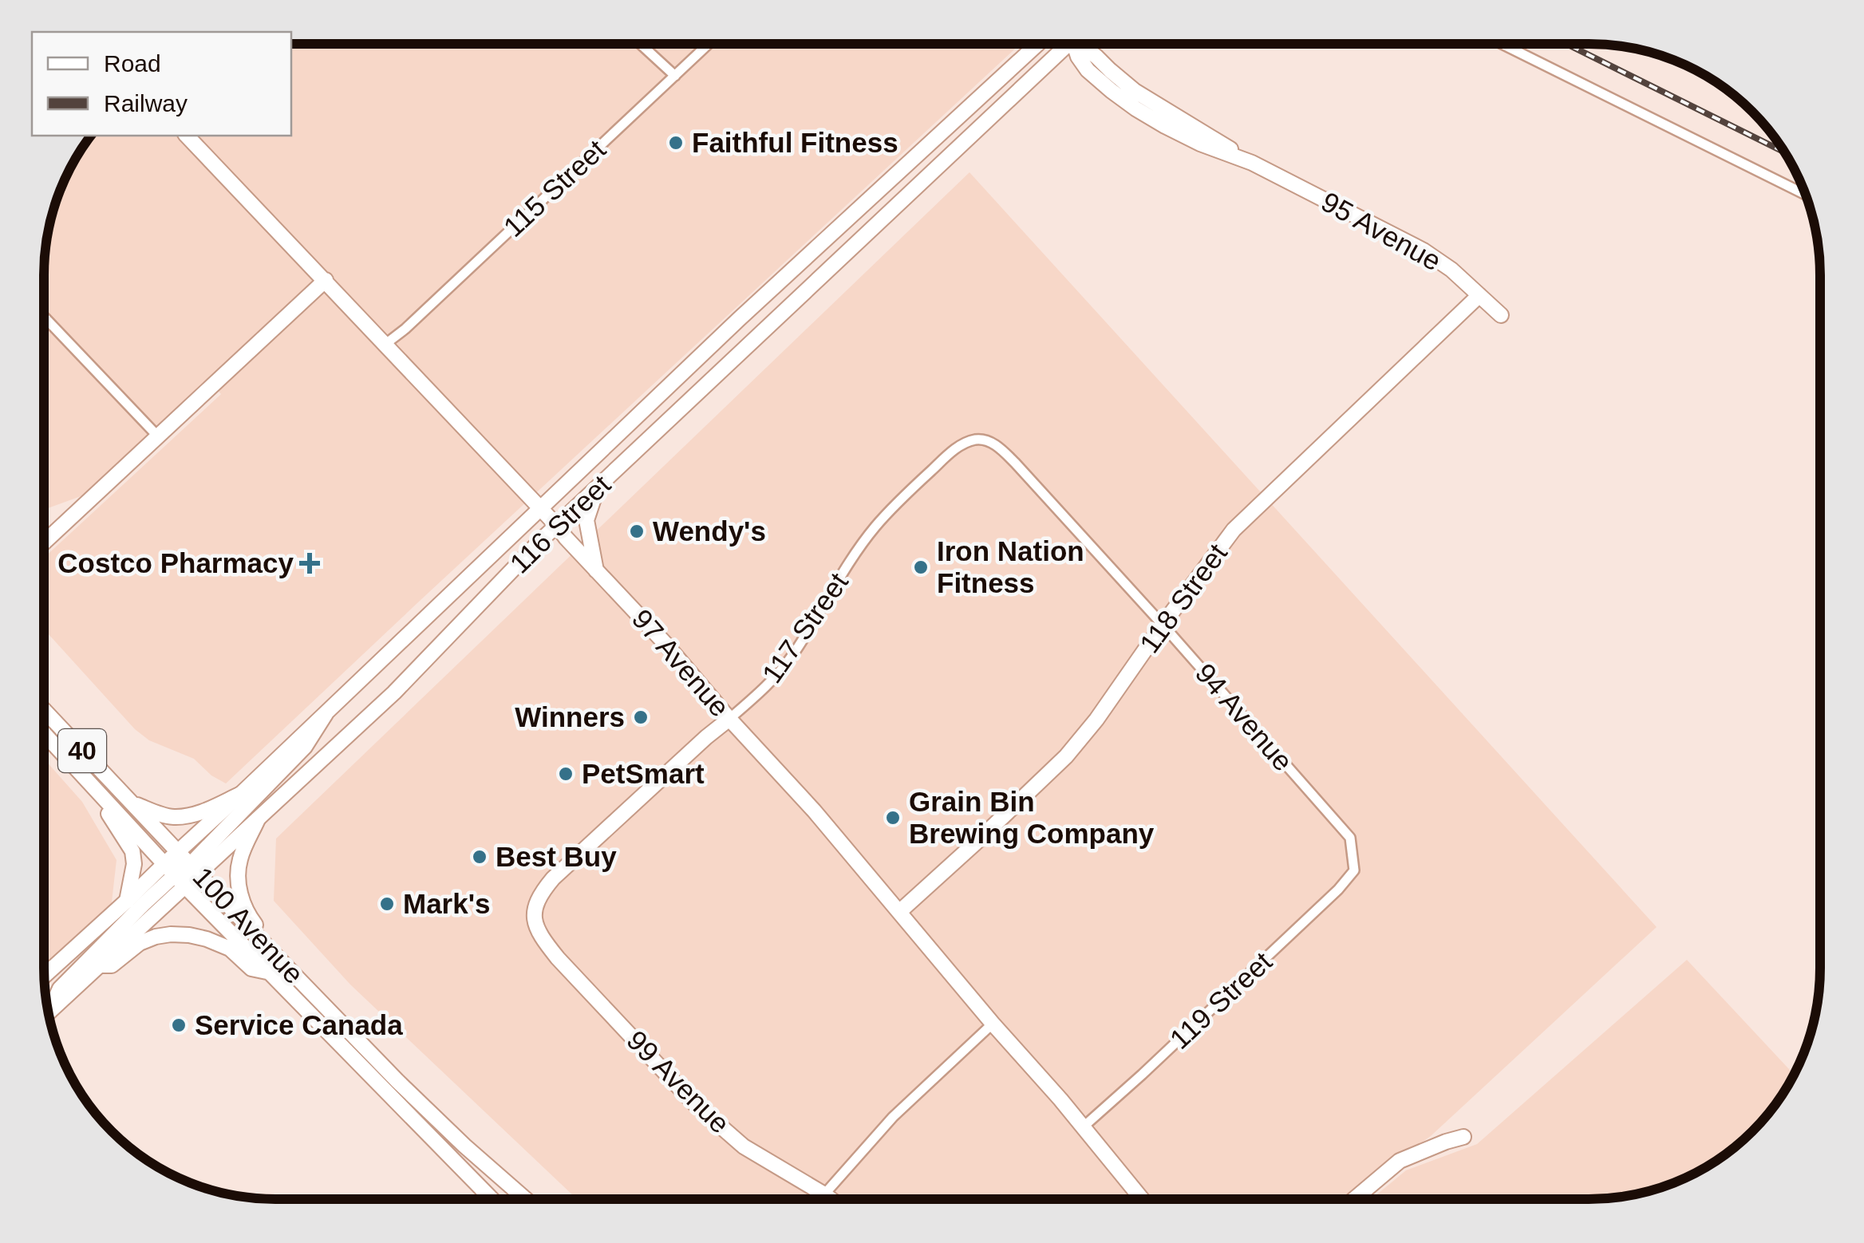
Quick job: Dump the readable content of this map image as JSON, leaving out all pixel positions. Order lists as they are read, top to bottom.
{
  "streets": {
    "main road": [
      "95 Avenue",
      "116 Street",
      "118 Street",
      "117 Street",
      "97 Avenue",
      "40",
      "100 Avenue",
      "99 Avenue"
    ],
    "street": ["115 Street", "94 Avenue", "119 Street"]
  },
  "crossings": [
    ["115 Street", "97 Avenue"],
    ["95 Avenue", "118 Street"],
    ["116 Street", "97 Avenue"],
    ["116 Street", "100 Avenue"],
    ["118 Street", "97 Avenue"],
    ["118 Street", "94 Avenue"],
    ["117 Street", "97 Avenue"],
    ["117 Street", "94 Avenue"],
    ["117 Street", "99 Avenue"],
    ["97 Avenue", "119 Street"],
    ["94 Avenue", "119 Street"]
  ],
  "places": {
    "other": [
      "Faithful Fitness",
      "Wendy's",
      "Iron Nation Fitness",
      "Winners",
      "PetSmart",
      "Grain Bin Brewing Company",
      "Best Buy",
      "Mark's",
      "Service Canada"
    ],
    "health": ["Costco Pharmacy"]
  },
  "legend": ["Road", "Railway"]
}
